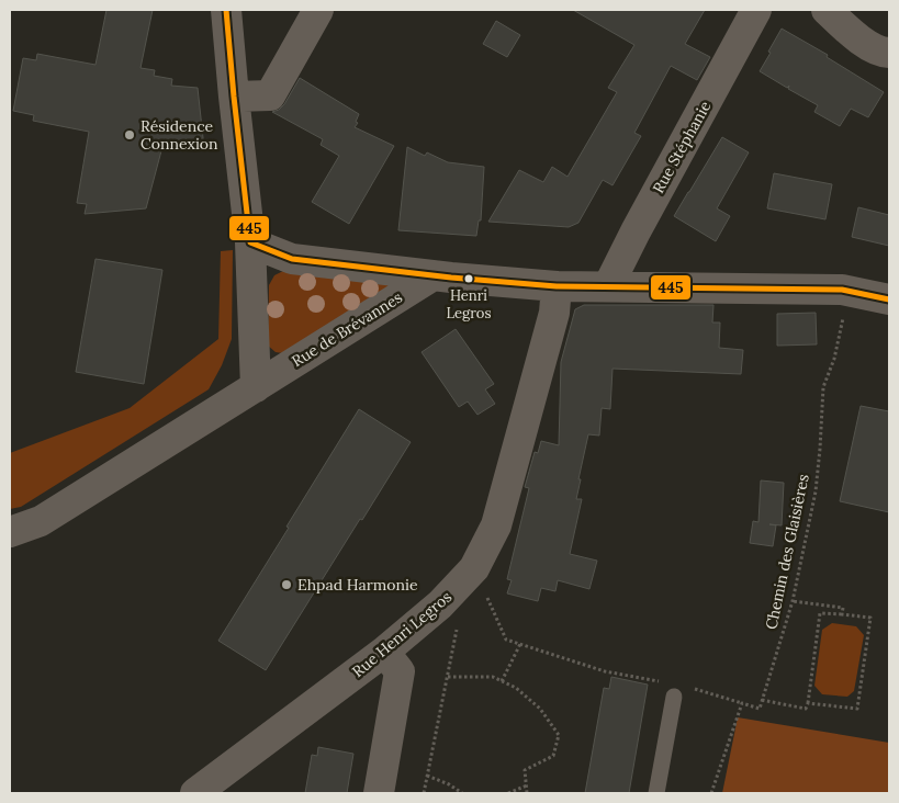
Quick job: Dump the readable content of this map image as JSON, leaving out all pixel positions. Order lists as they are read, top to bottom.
{
  "streets": {
    "street": ["Rue Stéphanie", "Rue de Brévannes", "Rue Henri Legros"],
    "path": ["Chemin des Glaisières"]
  },
  "places": ["Résidence Connexion", "Henri Legros", "Ehpad Harmonie"],
  "lines": ["transit line 445"]
}
